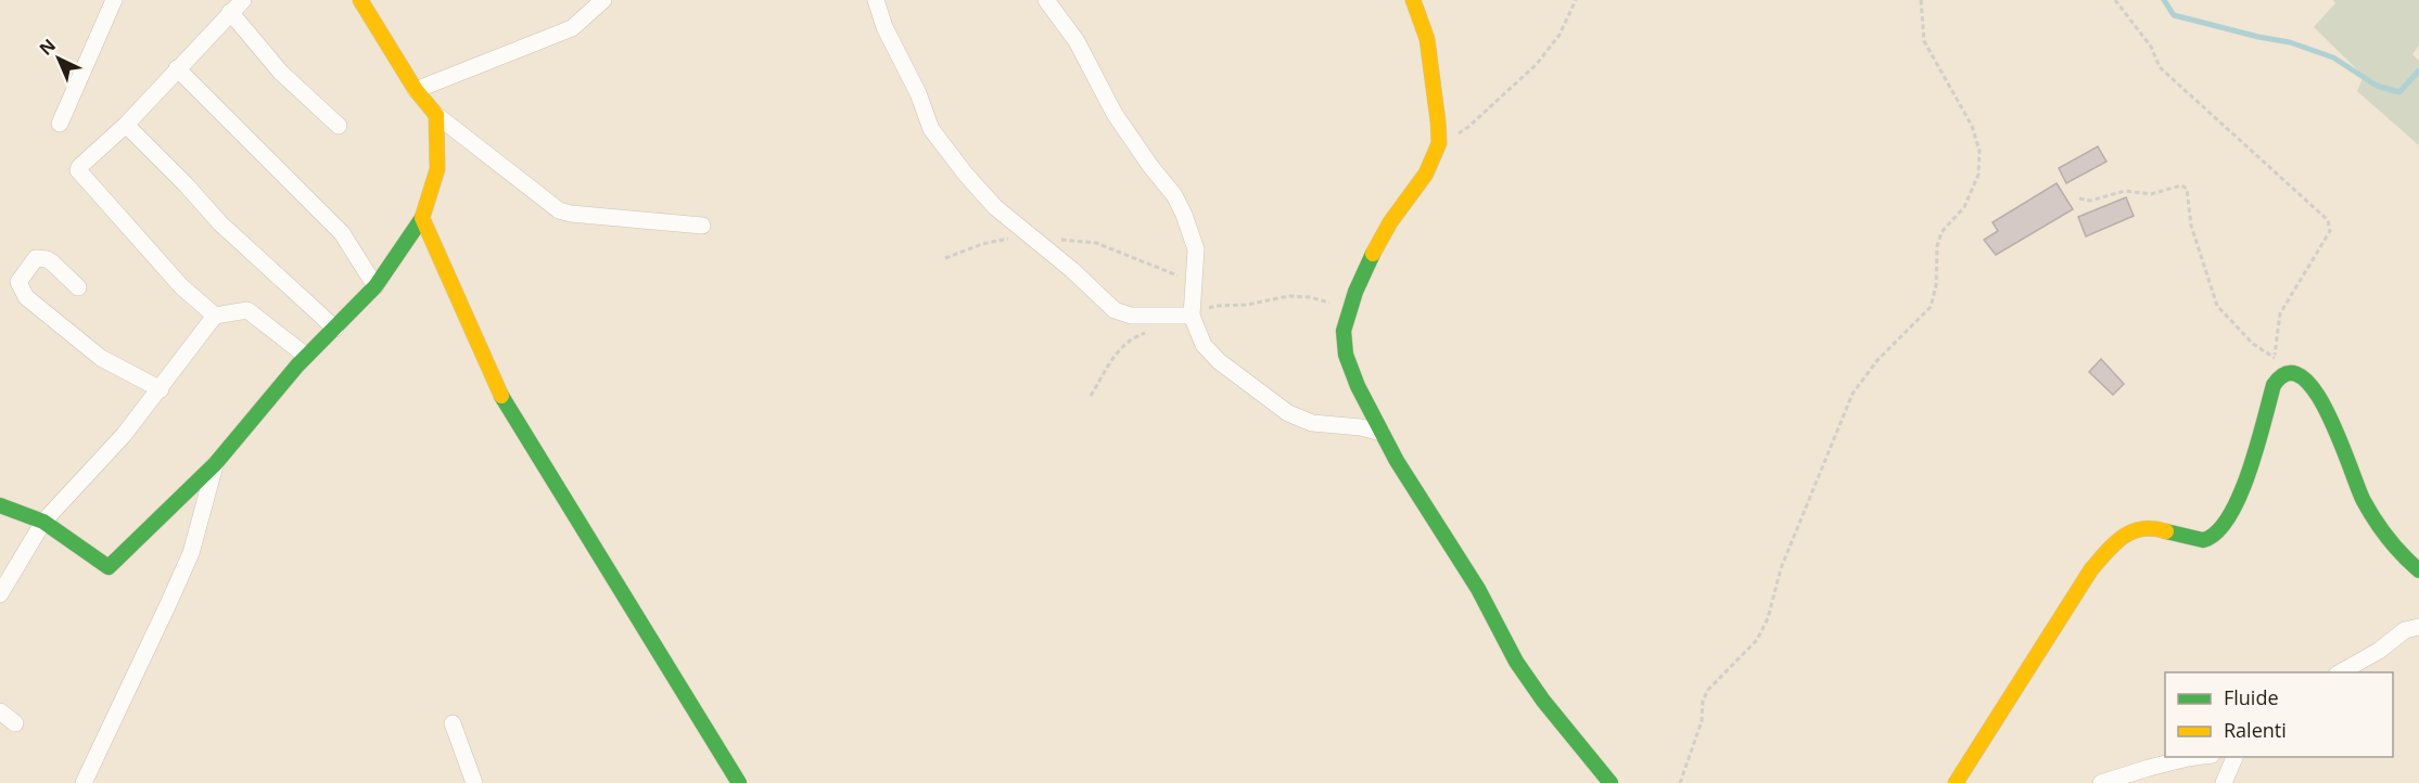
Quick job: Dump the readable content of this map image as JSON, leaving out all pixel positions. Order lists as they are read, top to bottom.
{
  "legend": ["Fluide", "Ralenti"],
  "north": "top left"
}
